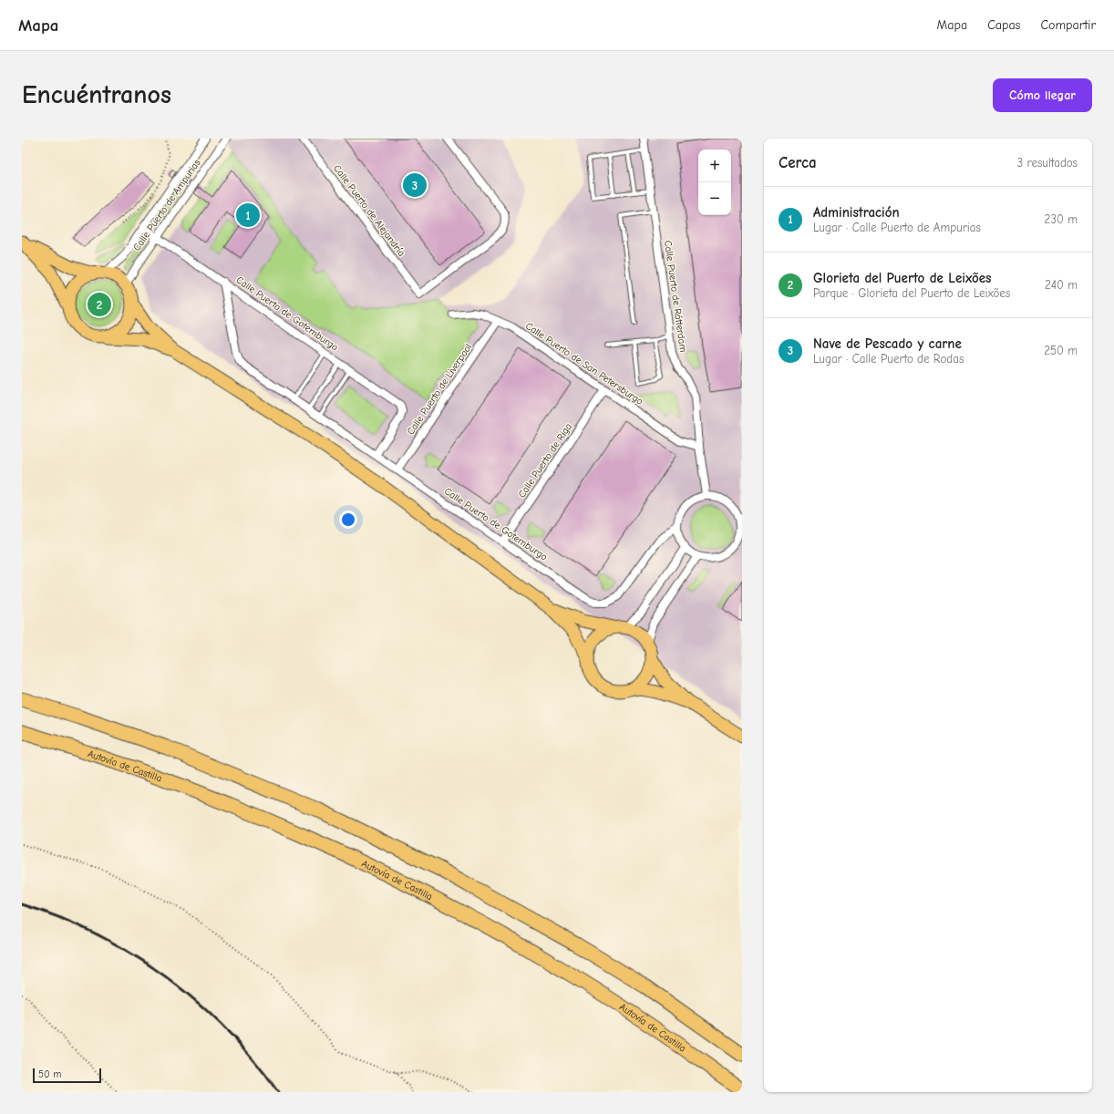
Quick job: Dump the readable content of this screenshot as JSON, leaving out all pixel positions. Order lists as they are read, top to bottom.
{
  "streets": {
    "highway": ["Autovía de Castilla"],
    "street": [
      "Calle Puerto de Ampurias",
      "Calle Puerto de Alejandría",
      "Calle Puerto de Rótterdam",
      "Calle Puerto de Gotemburgo",
      "Calle Puerto de San Petersburgo",
      "Calle Puerto de Liverpool",
      "Calle Puerto de Riga"
    ]
  },
  "crossings": [
    ["Calle Puerto de Ampurias", "Calle Puerto de Gotemburgo"],
    ["Calle Puerto de Rótterdam", "Calle Puerto de Gotemburgo"],
    ["Calle Puerto de Rótterdam", "Calle Puerto de San Petersburgo"],
    ["Calle Puerto de Gotemburgo", "Calle Puerto de Liverpool"],
    ["Calle Puerto de Gotemburgo", "Calle Puerto de Riga"],
    ["Calle Puerto de San Petersburgo", "Calle Puerto de Liverpool"],
    ["Calle Puerto de San Petersburgo", "Calle Puerto de Riga"]
  ],
  "scale_bar": "50 m",
  "page": {
    "header": "Mapa",
    "nav": ["Mapa", "Capas", "Compartir"],
    "buttons": "Cómo llegar",
    "title": "Encuéntranos",
    "heading": ["Cerca", "3 resultados"],
    "map_buttons": ["+", "−"],
    "pins": ["3", "1", "2"],
    "list": [
      {
        "mark": "1",
        "name": "Administración",
        "note": "Lugar · Calle Puerto de Ampurias",
        "value": "230 m"
      },
      {
        "mark": "2",
        "name": "Glorieta del Puerto de Leixões",
        "note": "Parque · Glorieta del Puerto de Leixões",
        "value": "240 m"
      },
      {
        "mark": "3",
        "name": "Nave de Pescado y carne",
        "note": "Lugar · Calle Puerto de Rodas",
        "value": "250 m"
      }
    ],
    "scale": "50 m"
  }
}
